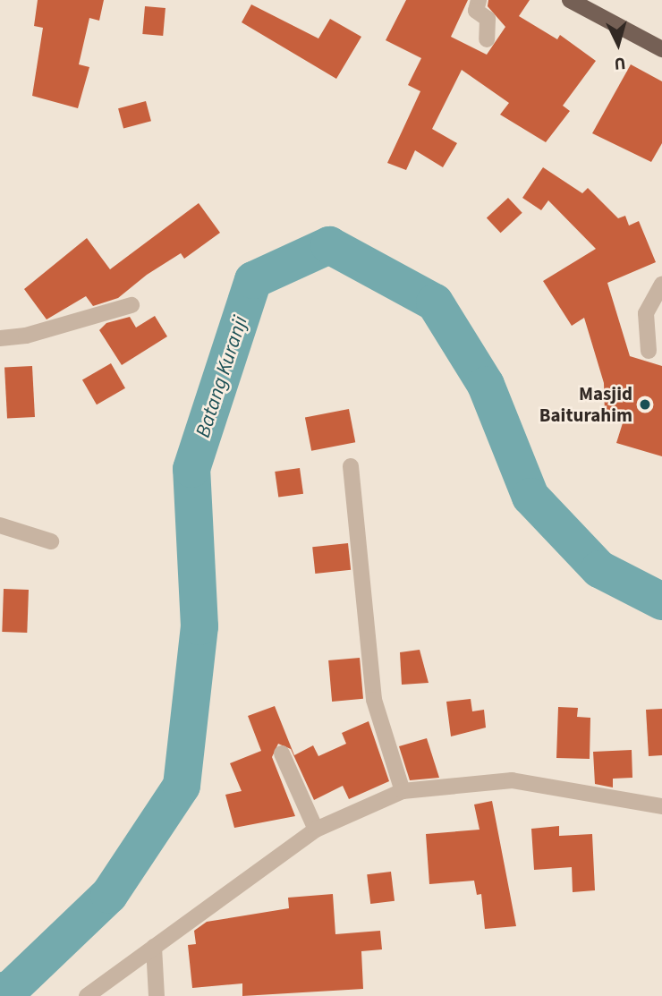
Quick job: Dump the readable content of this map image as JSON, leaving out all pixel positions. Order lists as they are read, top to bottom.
{
  "water": ["Batang Kuranji"],
  "places": ["Masjid Baiturahim"],
  "north": "bottom"
}
